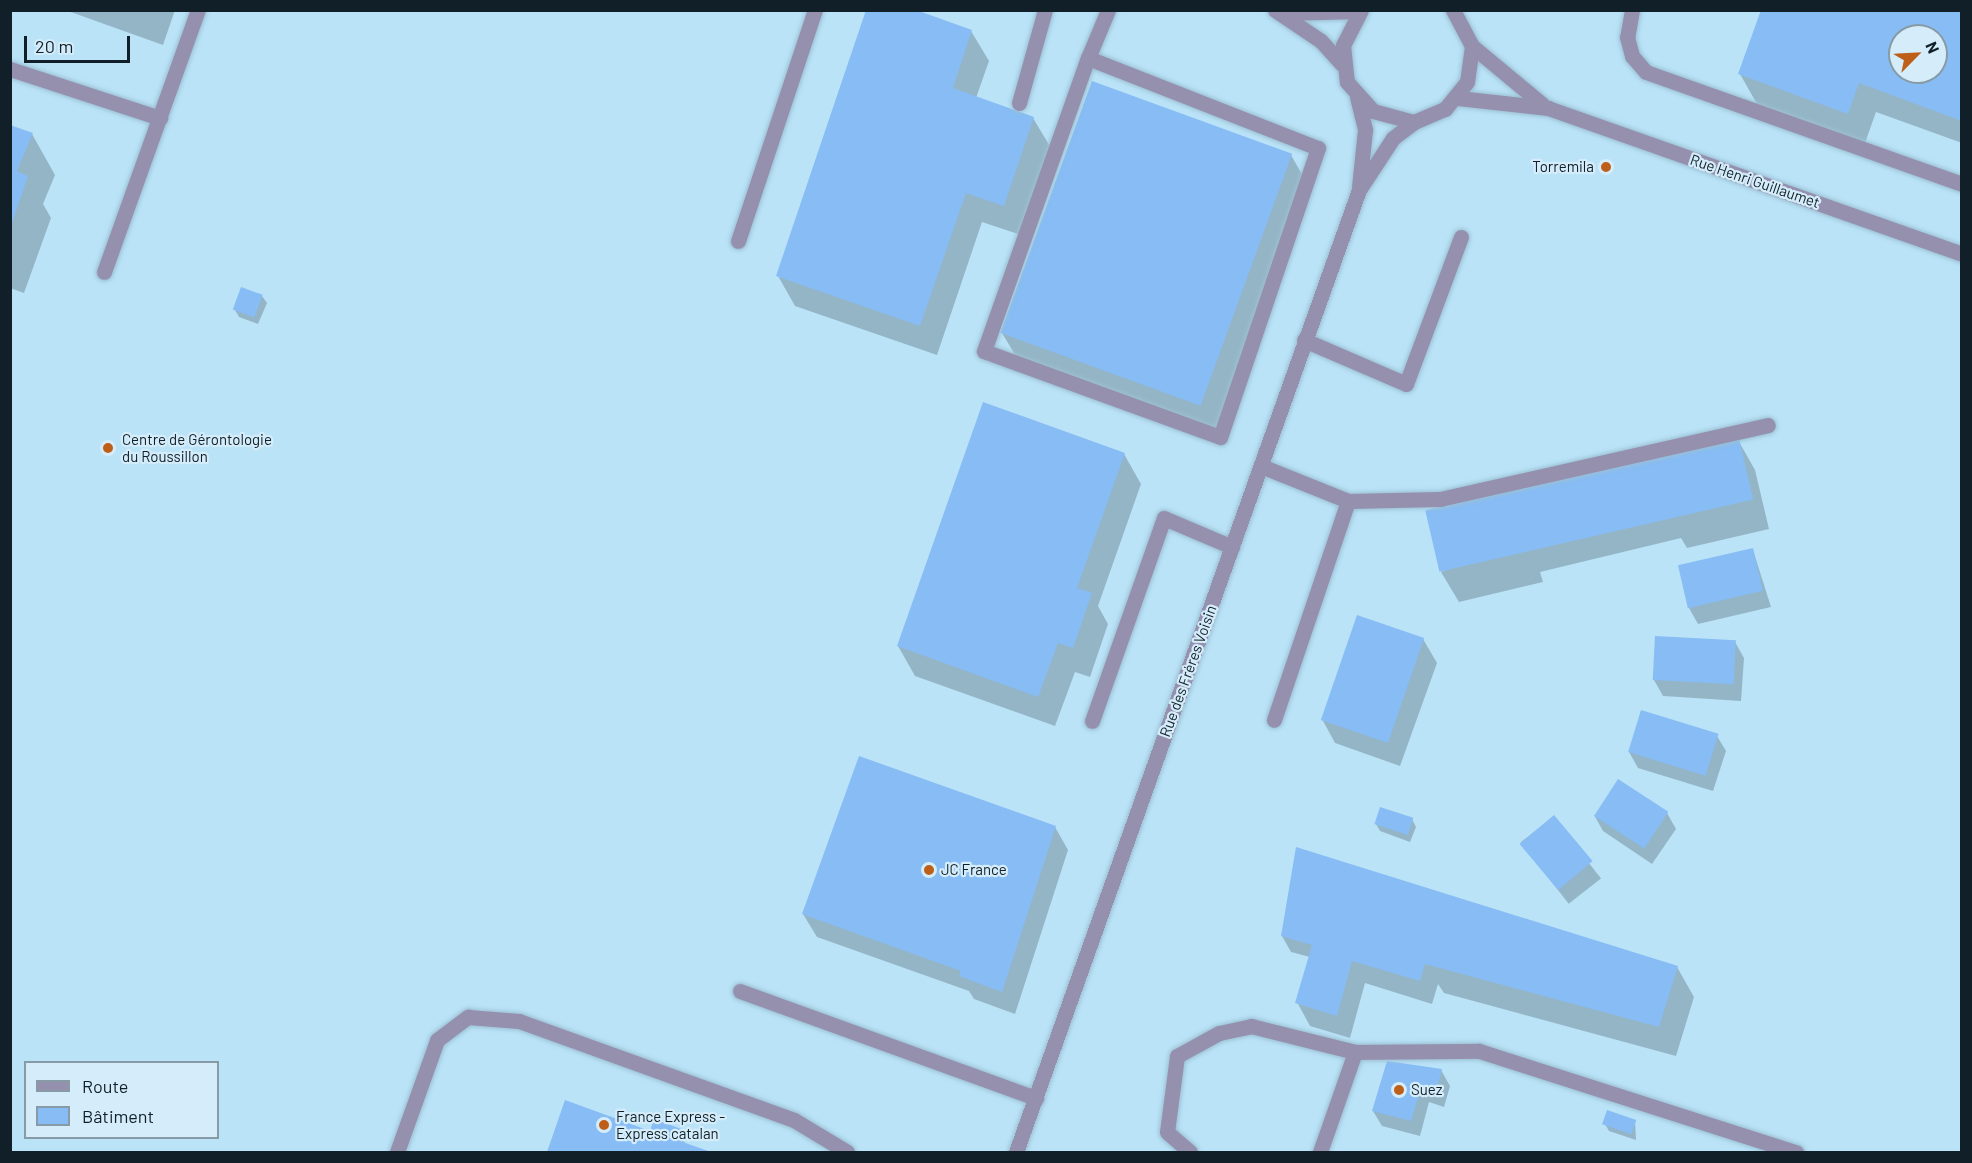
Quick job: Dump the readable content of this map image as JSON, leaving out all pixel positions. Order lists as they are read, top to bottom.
{
  "streets": {
    "street": ["Rue Henri Guillaumet", "Rue des Frères Voisin"]
  },
  "crossings": [
    ["Rue Henri Guillaumet", "Rue des Frères Voisin"]
  ],
  "places": [
    "Torremila",
    "Centre de Gérontologie du Roussillon",
    "JC France",
    "Suez",
    "France Express - Express catalan"
  ],
  "legend": ["Route", "Bâtiment"],
  "scale_bar": "20 m",
  "north": "top right"
}
